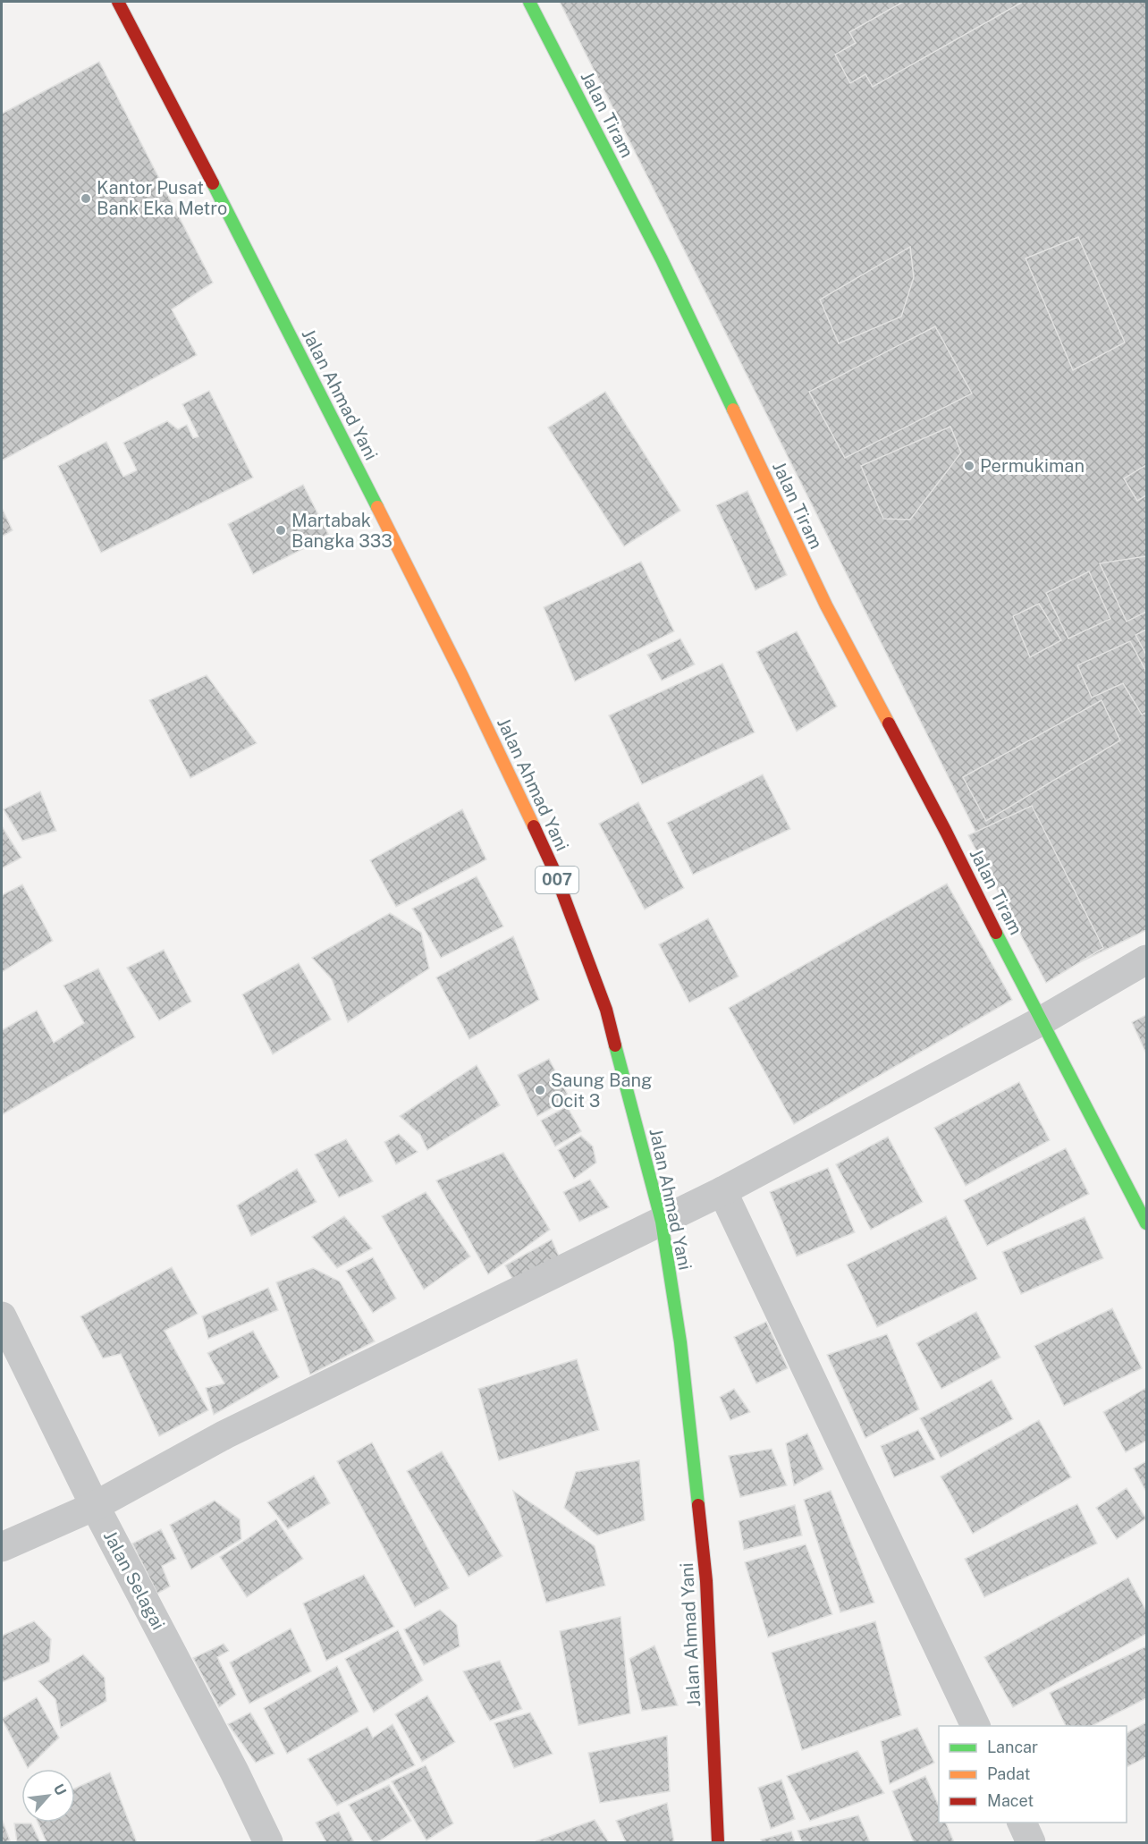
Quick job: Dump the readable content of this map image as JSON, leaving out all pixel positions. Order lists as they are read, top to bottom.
{
  "streets": {
    "main road": ["Jalan Tiram", "Jalan Ahmad Yani", "007"],
    "street": ["Jalan Selagai"]
  },
  "places": [
    "Kantor Pusat Bank Eka Metro",
    "Permukiman",
    "Martabak Bangka 333",
    "Saung Bang Ocit 3"
  ],
  "legend": ["Lancar", "Padat", "Macet"],
  "north": "top right"
}
